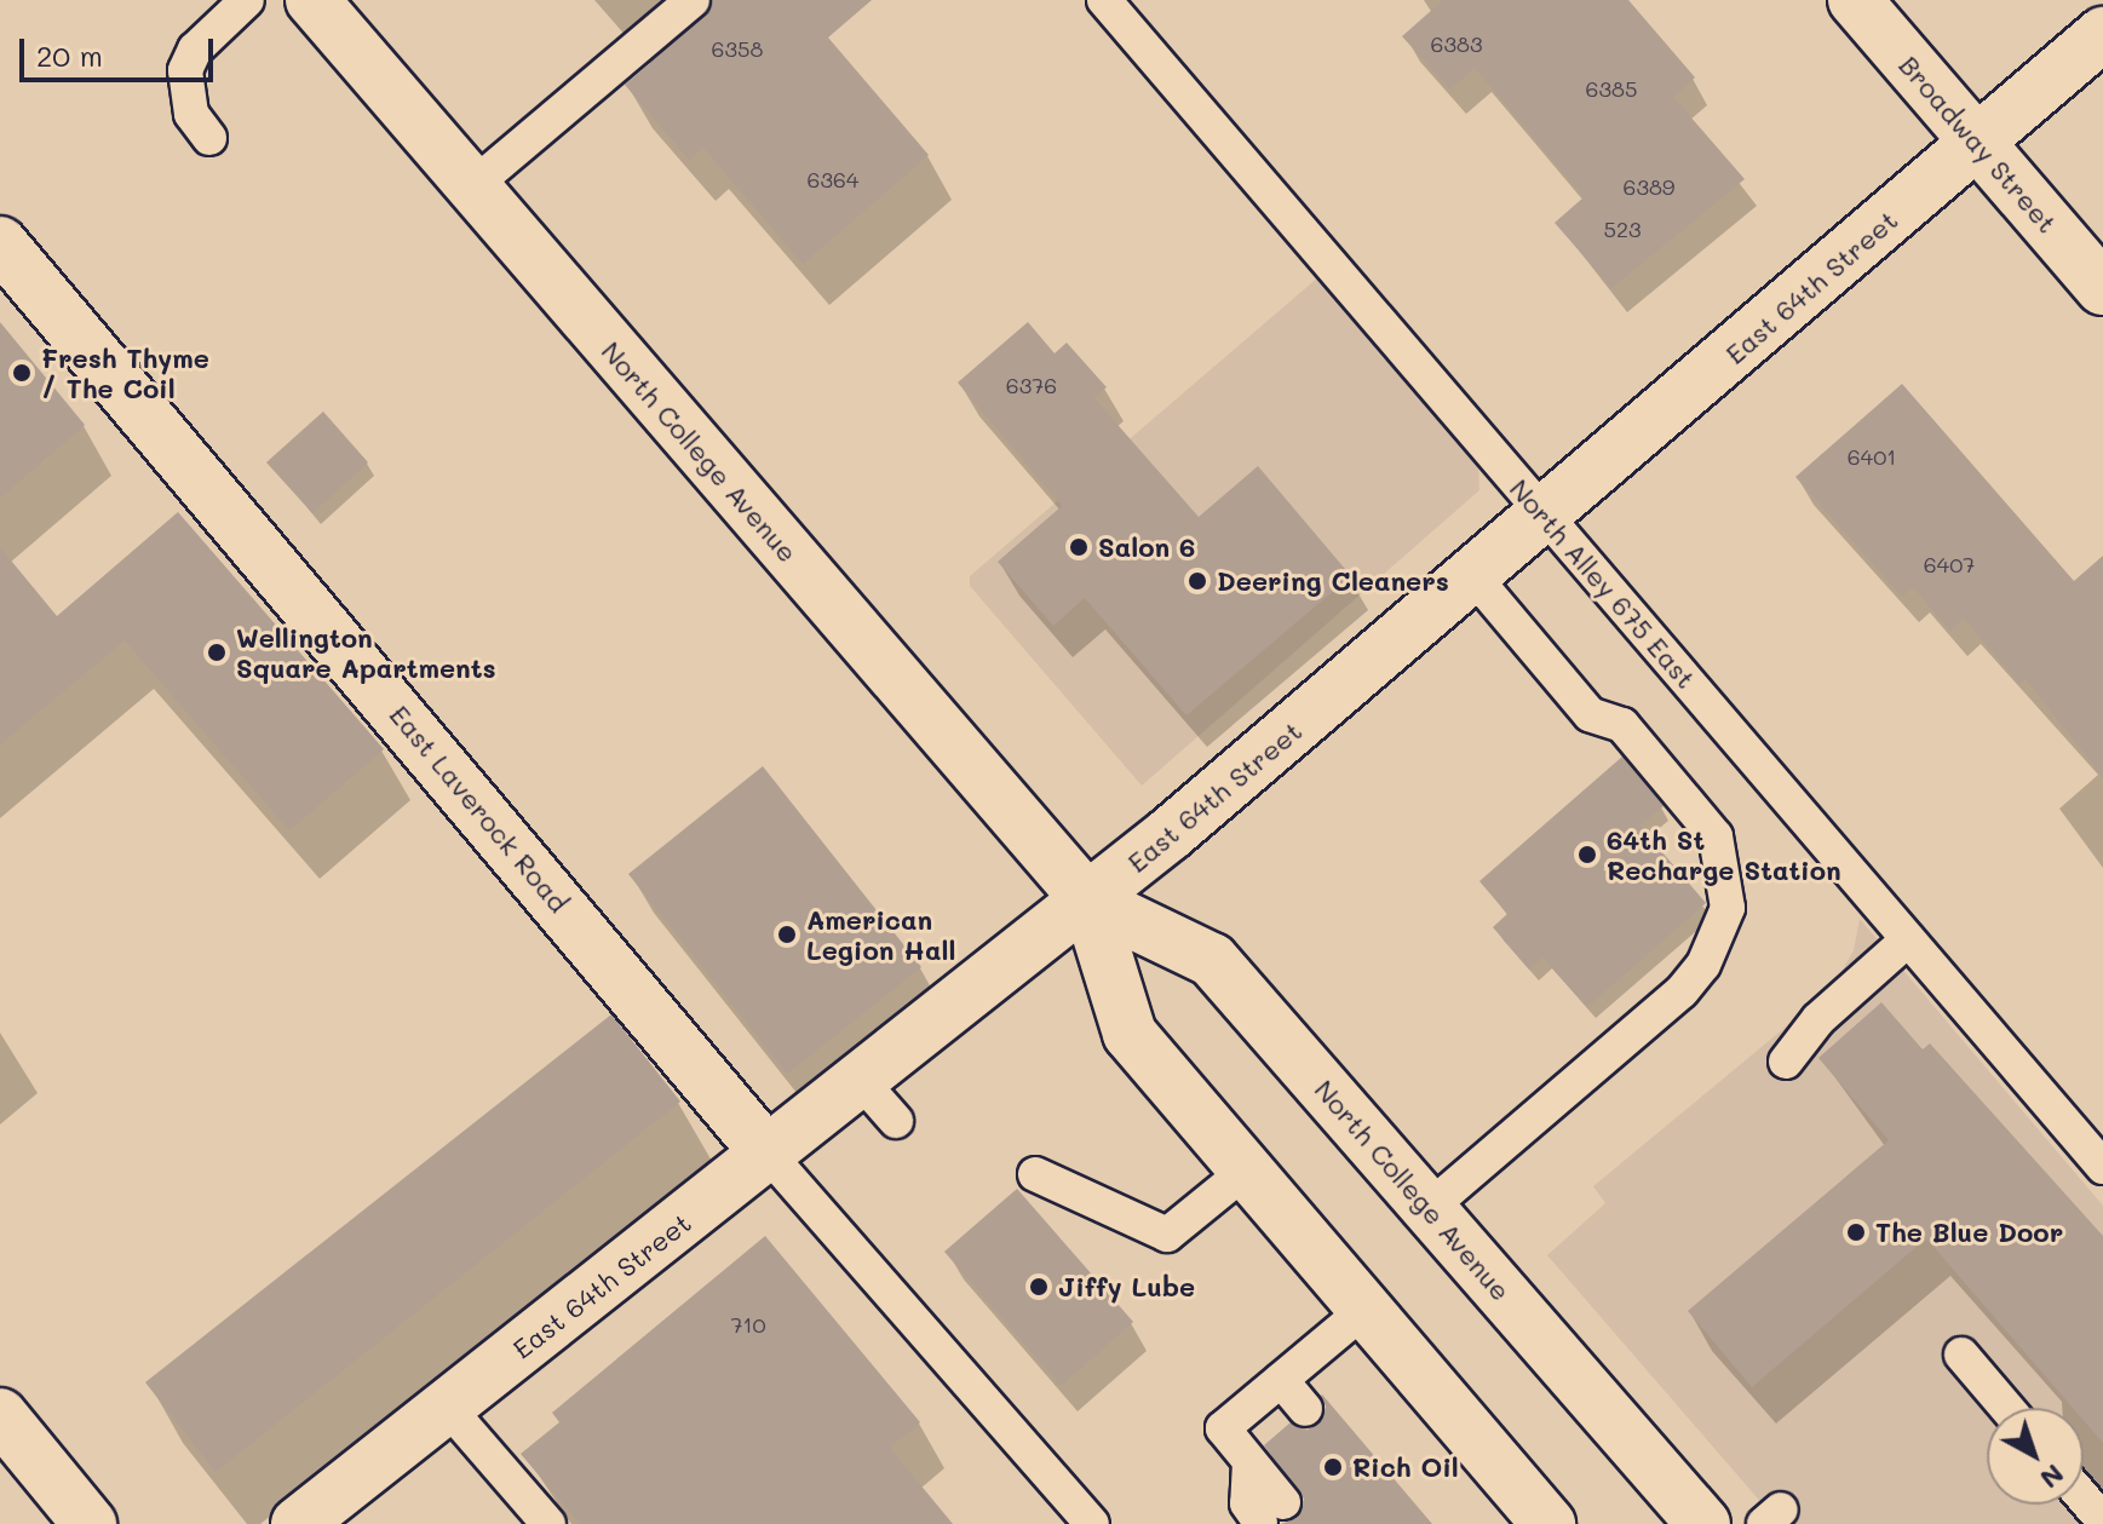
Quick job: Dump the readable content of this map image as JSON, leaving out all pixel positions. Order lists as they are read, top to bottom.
{
  "streets": {
    "street": [
      "Broadway Street",
      "East 64th Street",
      "North College Avenue",
      "East Laverock Road"
    ],
    "lane": ["North Alley 675 East"]
  },
  "crossings": [
    ["Broadway Street", "East 64th Street"],
    ["East 64th Street", "North College Avenue"],
    ["East 64th Street", "North Alley 675 East"],
    ["East 64th Street", "East Laverock Road"]
  ],
  "places": [
    "Fresh Thyme / The Coil",
    "Salon 6",
    "Deering Cleaners",
    "Wellington Square Apartments",
    "64th St Recharge Station",
    "American Legion Hall",
    "The Blue Door",
    "Jiffy Lube",
    "Rich Oil"
  ],
  "house_numbers": [
    "6383",
    "6358",
    "6385",
    "6364",
    "6389",
    "523",
    "6376",
    "6401",
    "6407",
    "710"
  ],
  "scale_bar": "20 m",
  "north": "bottom right"
}
